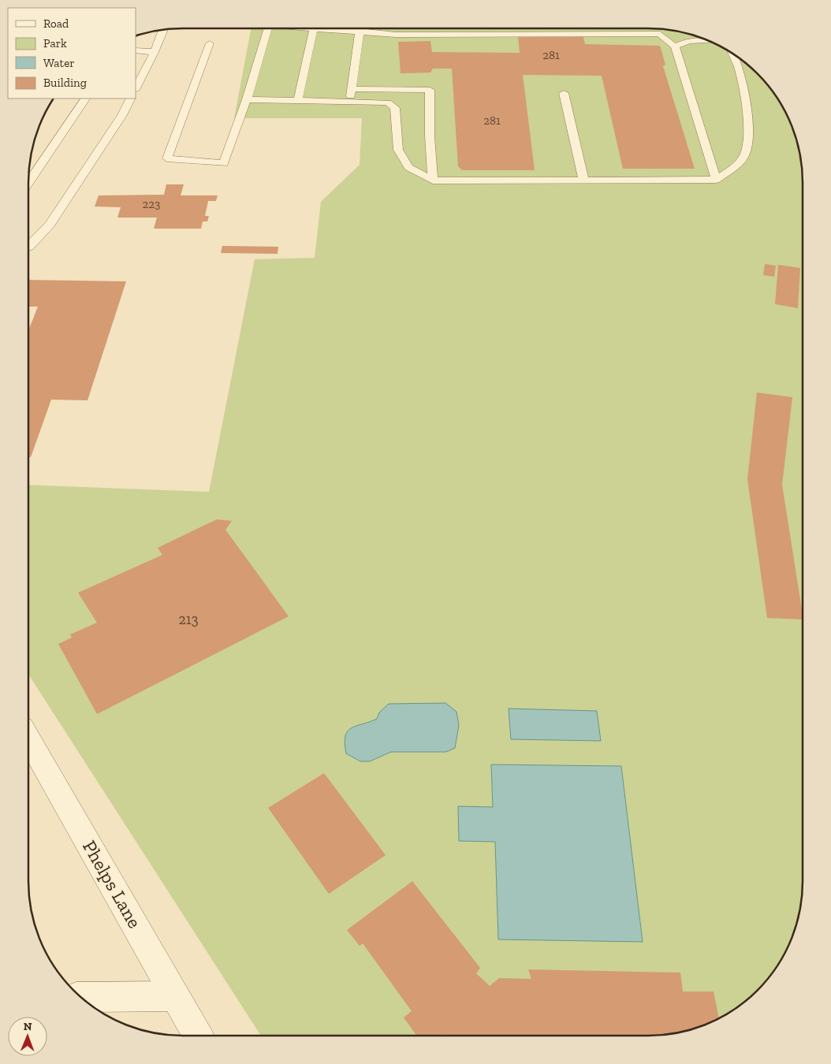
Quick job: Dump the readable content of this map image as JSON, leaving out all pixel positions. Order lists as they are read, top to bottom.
{
  "streets": {
    "street": ["Phelps Lane"]
  },
  "house_numbers": [
    "281",
    "281",
    "223",
    "213"
  ],
  "legend": [
    "Road",
    "Park",
    "Water",
    "Building"
  ],
  "north": "top"
}
